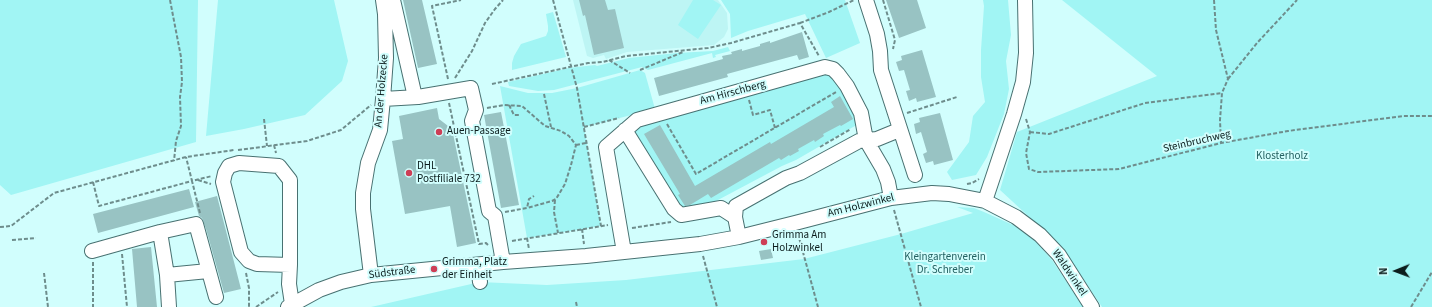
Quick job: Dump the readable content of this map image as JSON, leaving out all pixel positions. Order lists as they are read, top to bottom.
{
  "streets": {
    "street": [
      "An der Holzecke",
      "Am Hirschberg",
      "Am Holzwinkel",
      "Südstraße",
      "Waldwinkel"
    ],
    "path": ["Steinbruchweg"]
  },
  "crossings": [
    ["An der Holzecke", "Südstraße"],
    ["Am Hirschberg", "Am Holzwinkel"],
    ["Am Holzwinkel", "Südstraße"],
    ["Am Holzwinkel", "Waldwinkel"]
  ],
  "parks": ["Klosterholz", "Kleingartenverein Dr. Schreber"],
  "places": [
    "Auen-Passage",
    "DHL Postfiliale 732",
    "Grimma Am Holzwinkel",
    "Grimma, Platz der Einheit"
  ],
  "north": "left"
}
